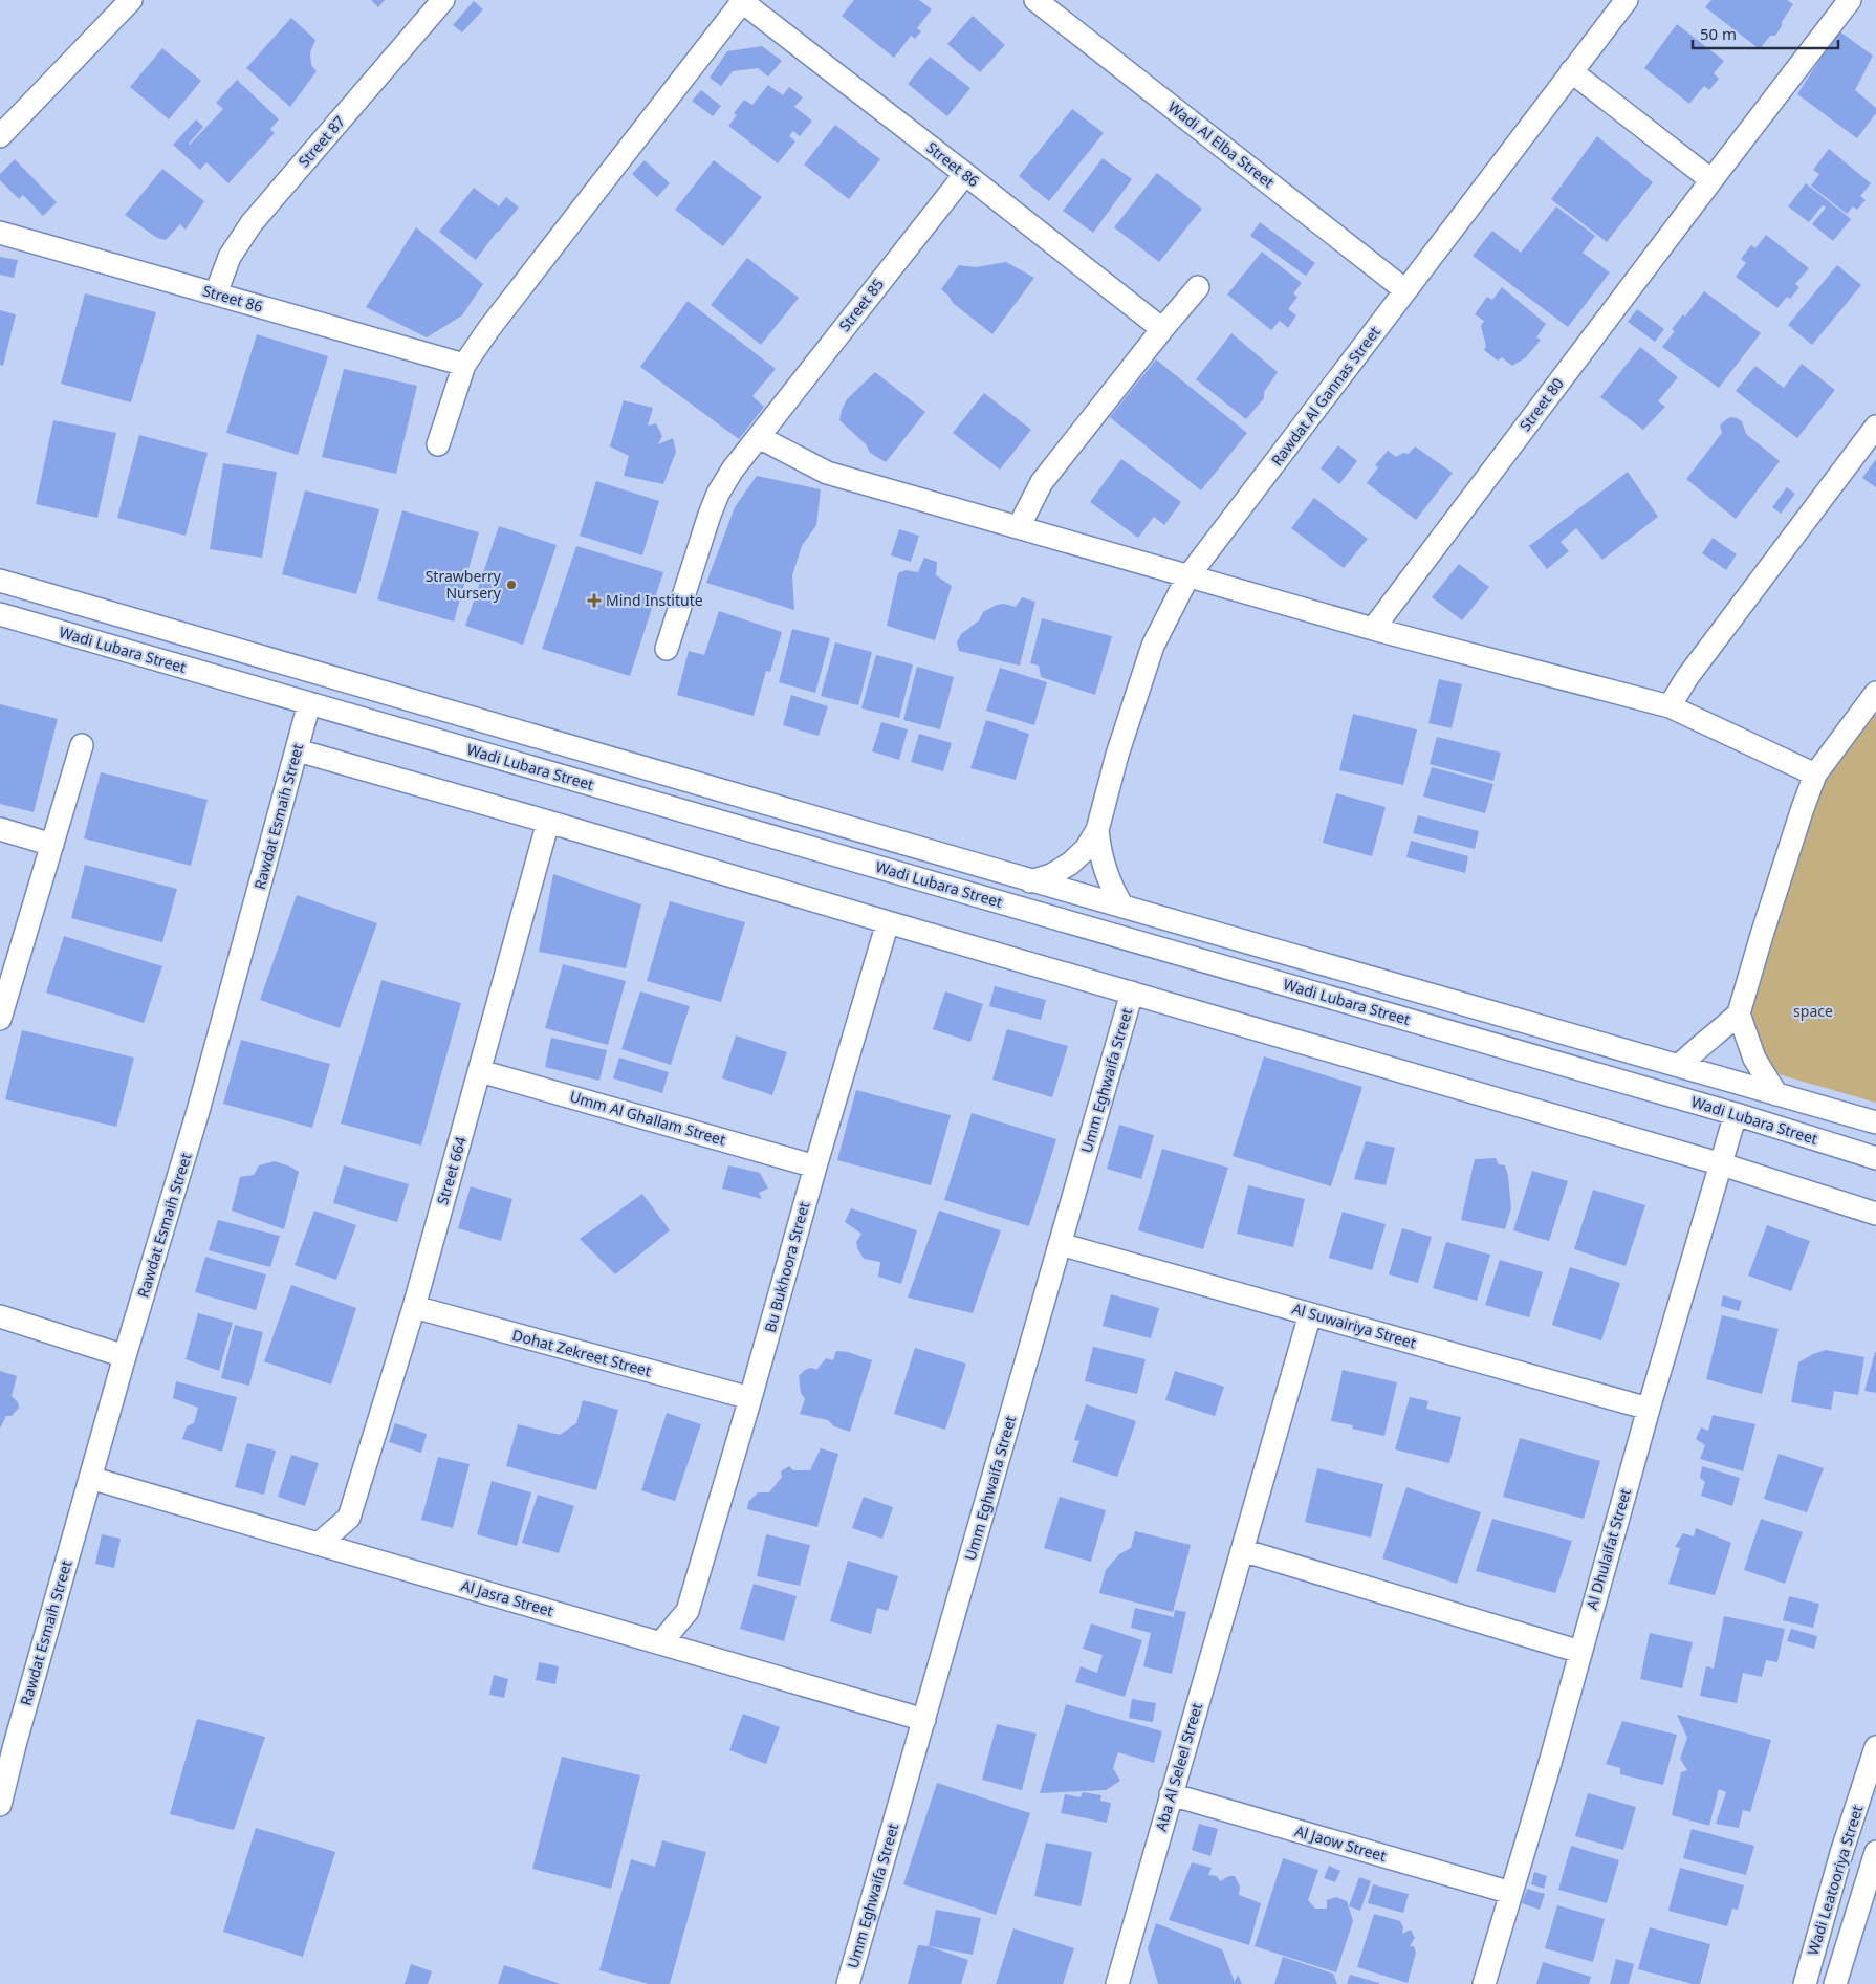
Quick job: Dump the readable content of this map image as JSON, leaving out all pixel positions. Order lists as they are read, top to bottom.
{
  "streets": {
    "street": [
      "Street 87",
      "Wadi Al Elba Street",
      "Street 86",
      "Street 85",
      "Rawdat Al Gannas Street",
      "Street 80",
      "Wadi Lubara Street",
      "Rawdat Esmaih Street",
      "Umm Eghwaifa Street",
      "Umm Al Ghallam Street",
      "Street 664",
      "Bu Bukhoora Street",
      "Al Suwairiya Street",
      "Dohat Zekreet Street",
      "Al Dhulaifat Street",
      "Al Jasra Street",
      "Aba Al Seleel Street",
      "Al Jaow Street",
      "Wadi Leatooriya Street"
    ]
  },
  "crossings": [
    ["Street 87", "Street 86"],
    ["Wadi Al Elba Street", "Rawdat Al Gannas Street"],
    ["Street 86", "Street 85"],
    ["Rawdat Al Gannas Street", "Wadi Lubara Street"],
    ["Wadi Lubara Street", "Rawdat Esmaih Street"],
    ["Wadi Lubara Street", "Al Dhulaifat Street"],
    ["Rawdat Esmaih Street", "Al Jasra Street"],
    ["Umm Eghwaifa Street", "Al Suwairiya Street"],
    ["Umm Eghwaifa Street", "Al Jasra Street"],
    ["Umm Al Ghallam Street", "Street 664"],
    ["Umm Al Ghallam Street", "Bu Bukhoora Street"],
    ["Street 664", "Dohat Zekreet Street"],
    ["Bu Bukhoora Street", "Dohat Zekreet Street"],
    ["Bu Bukhoora Street", "Al Jasra Street"],
    ["Al Suwairiya Street", "Al Dhulaifat Street"],
    ["Al Suwairiya Street", "Aba Al Seleel Street"],
    ["Al Dhulaifat Street", "Al Jaow Street"],
    ["Aba Al Seleel Street", "Al Jaow Street"]
  ],
  "parks": ["space"],
  "places": {
    "other": ["Strawberry Nursery"],
    "health": ["Mind Institute"]
  },
  "scale_bar": "50 m"
}
